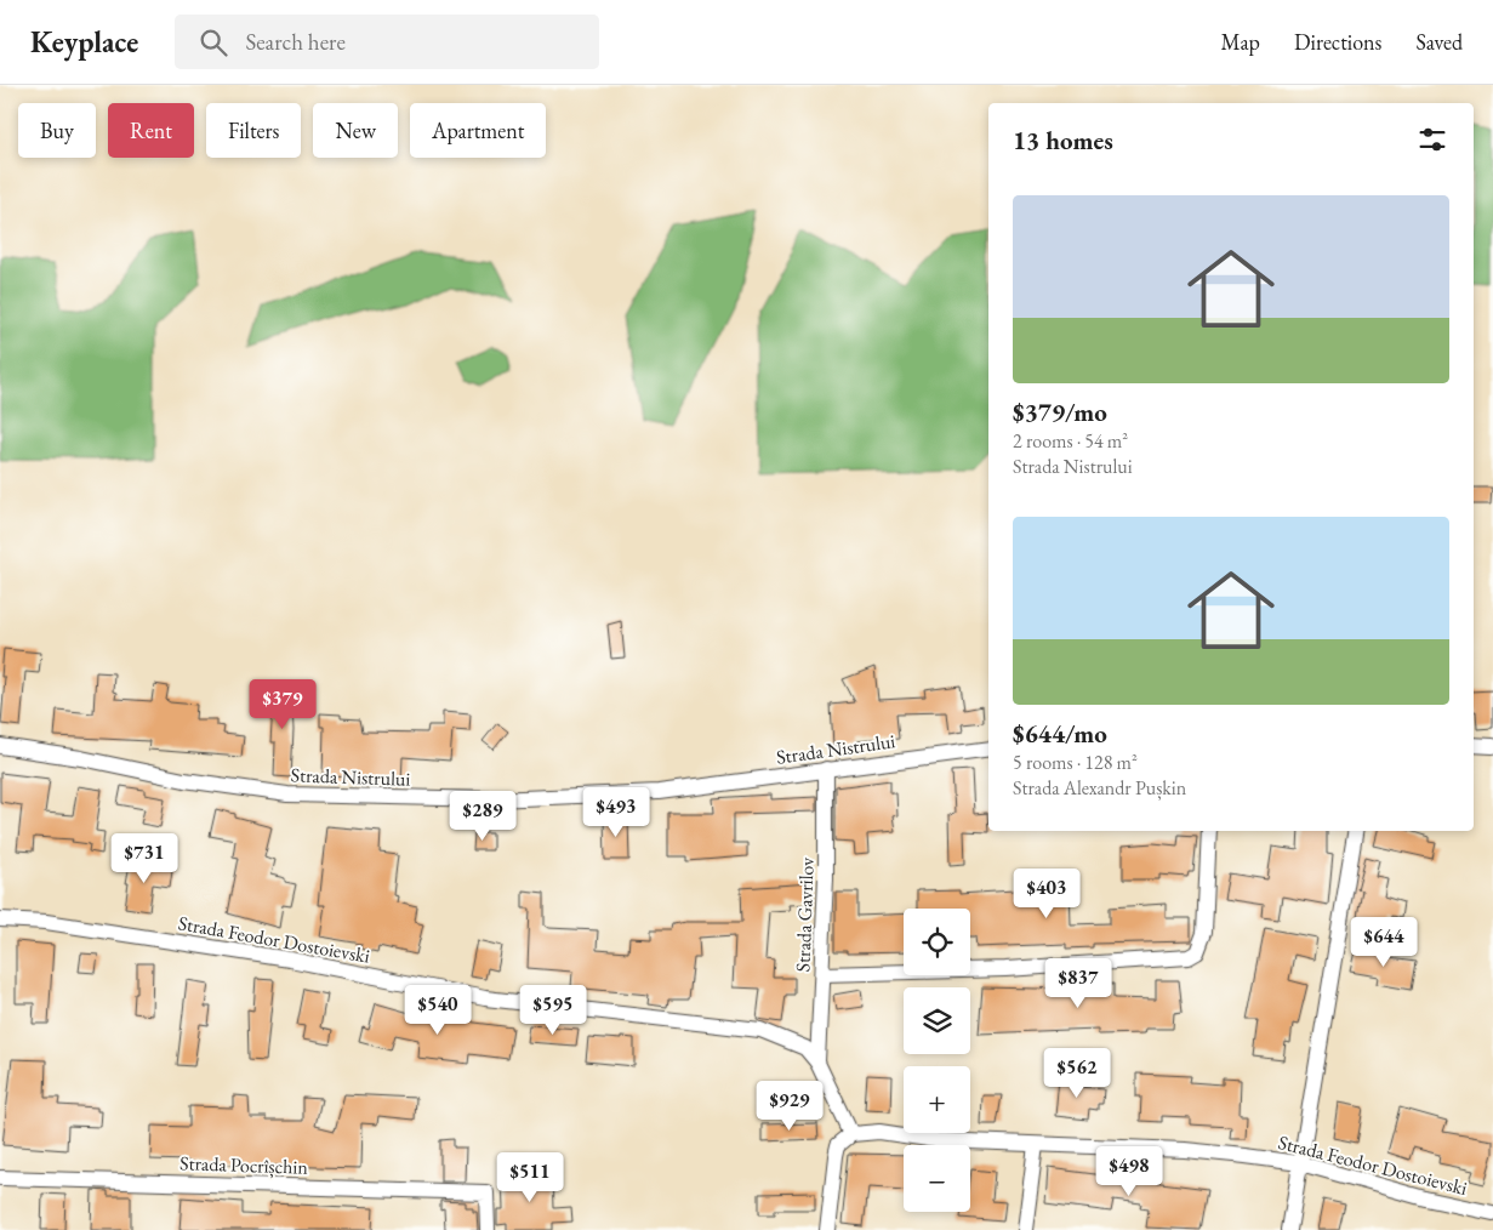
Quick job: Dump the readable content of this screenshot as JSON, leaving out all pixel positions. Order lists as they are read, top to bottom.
{
  "streets": {
    "street": [
      "Strada Nistrului",
      "Strada Gavrilov",
      "Strada Feodor Dostoievski",
      "Strada Pocrîșchin"
    ]
  },
  "crossings": [
    ["Strada Nistrului", "Strada Gavrilov"],
    ["Strada Gavrilov", "Strada Feodor Dostoievski"]
  ],
  "page": {
    "header": "Keyplace",
    "search": "Search here",
    "nav": ["Map", "Directions", "Saved"],
    "chip": [
      "Buy",
      "Rent",
      "Filters",
      "New",
      "Apartment"
    ],
    "heading": "13 homes",
    "list": [
      {
        "name": "$379/mo",
        "note": "2 rooms · 54 m² · Strada Nistrului"
      },
      {
        "name": "$644/mo",
        "note": "5 rooms · 128 m² · Strada Alexandr Pușkin"
      }
    ],
    "price": [
      "$379",
      "$493",
      "$289",
      "$731",
      "$403",
      "$644",
      "$837",
      "$540",
      "$595",
      "$562",
      "$929",
      "$498",
      "$511"
    ],
    "map_buttons": ["+", "−"]
  }
}
